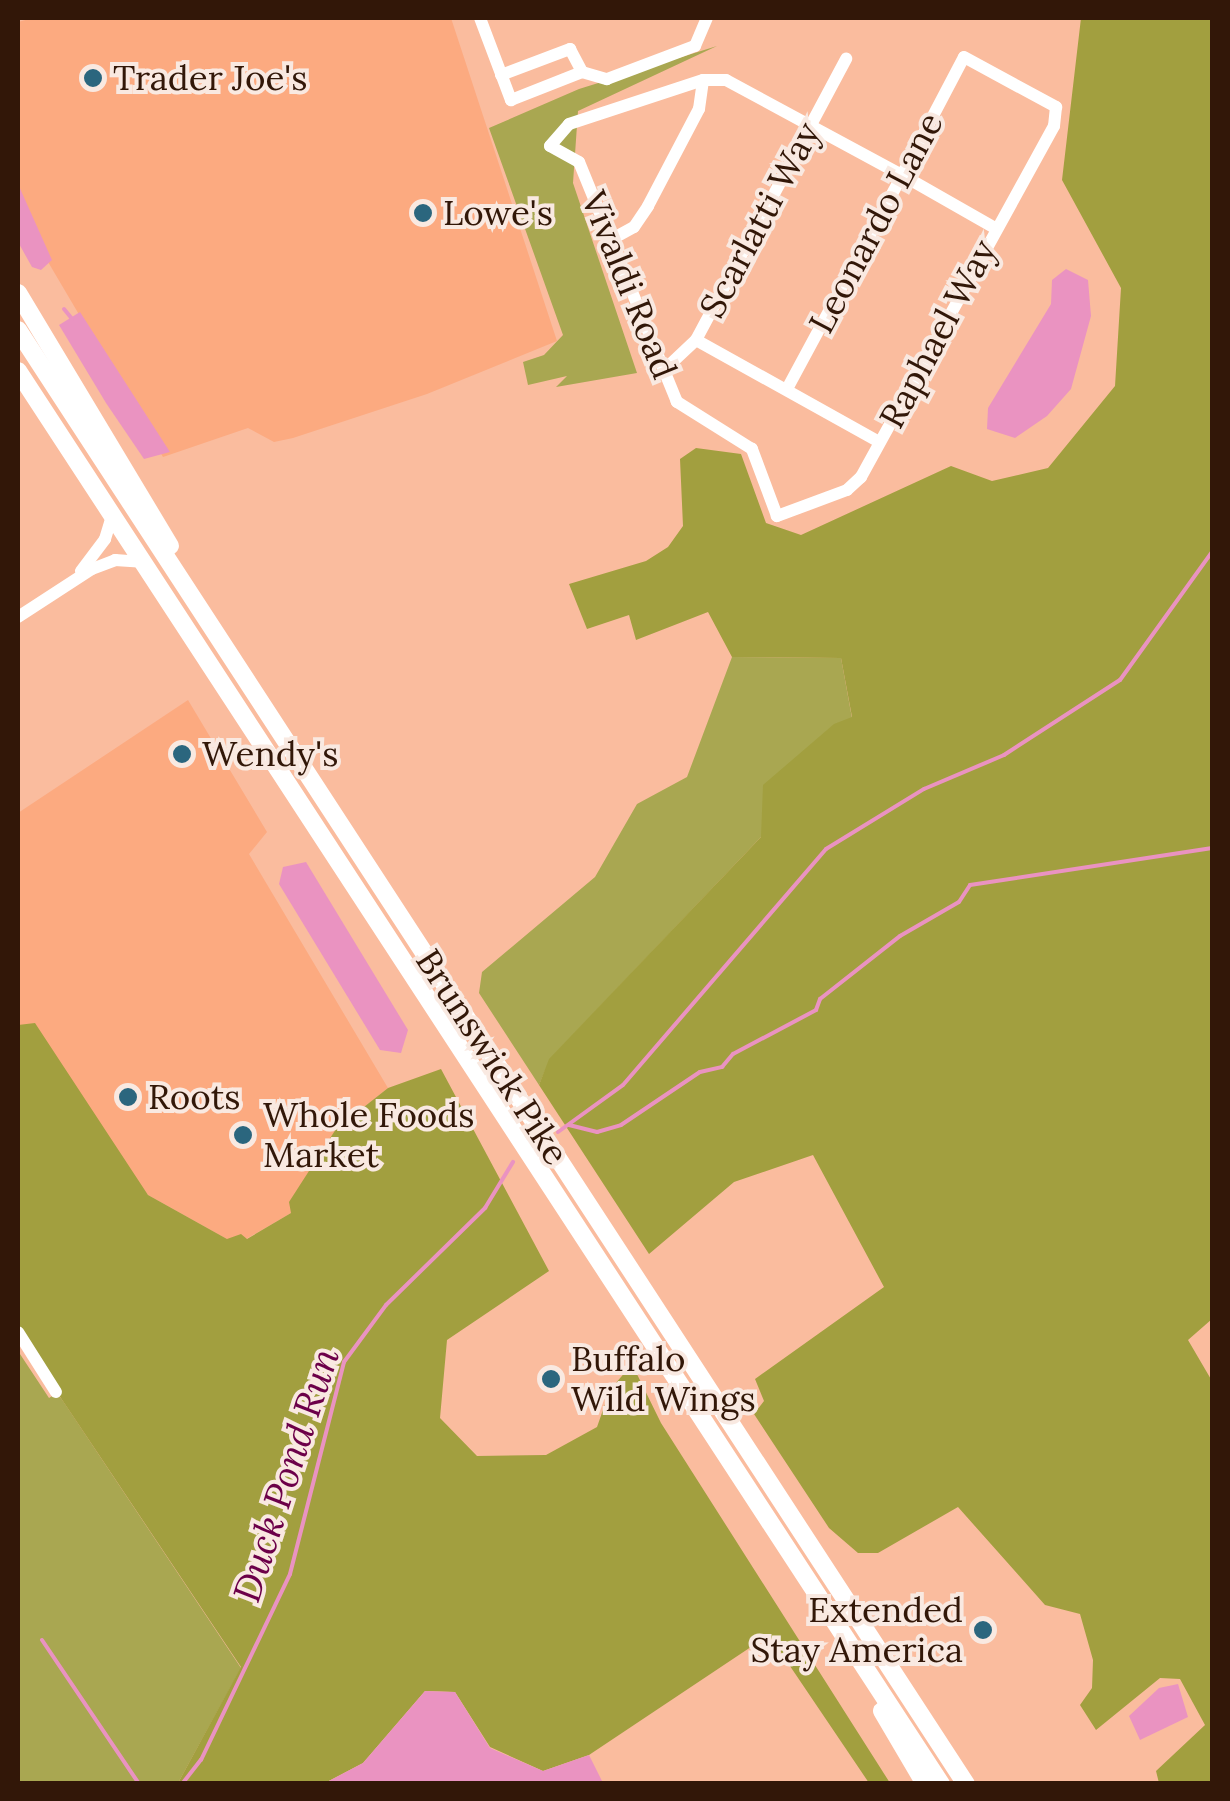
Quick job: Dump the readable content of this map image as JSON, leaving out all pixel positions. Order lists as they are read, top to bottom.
{
  "streets": {
    "highway": ["Brunswick Pike"],
    "street": [
      "Scarlatti Way",
      "Leonardo Lane",
      "Vivaldi Road",
      "Raphael Way"
    ]
  },
  "crossings": [
    ["Scarlatti Way", "Vivaldi Road"],
    ["Leonardo Lane", "Raphael Way"],
    ["Vivaldi Road", "Raphael Way"]
  ],
  "water": ["Duck Pond Run"],
  "places": [
    "Trader Joe's",
    "Lowe's",
    "Wendy's",
    "Roots",
    "Whole Foods Market",
    "Buffalo Wild Wings",
    "Extended Stay America"
  ]
}
